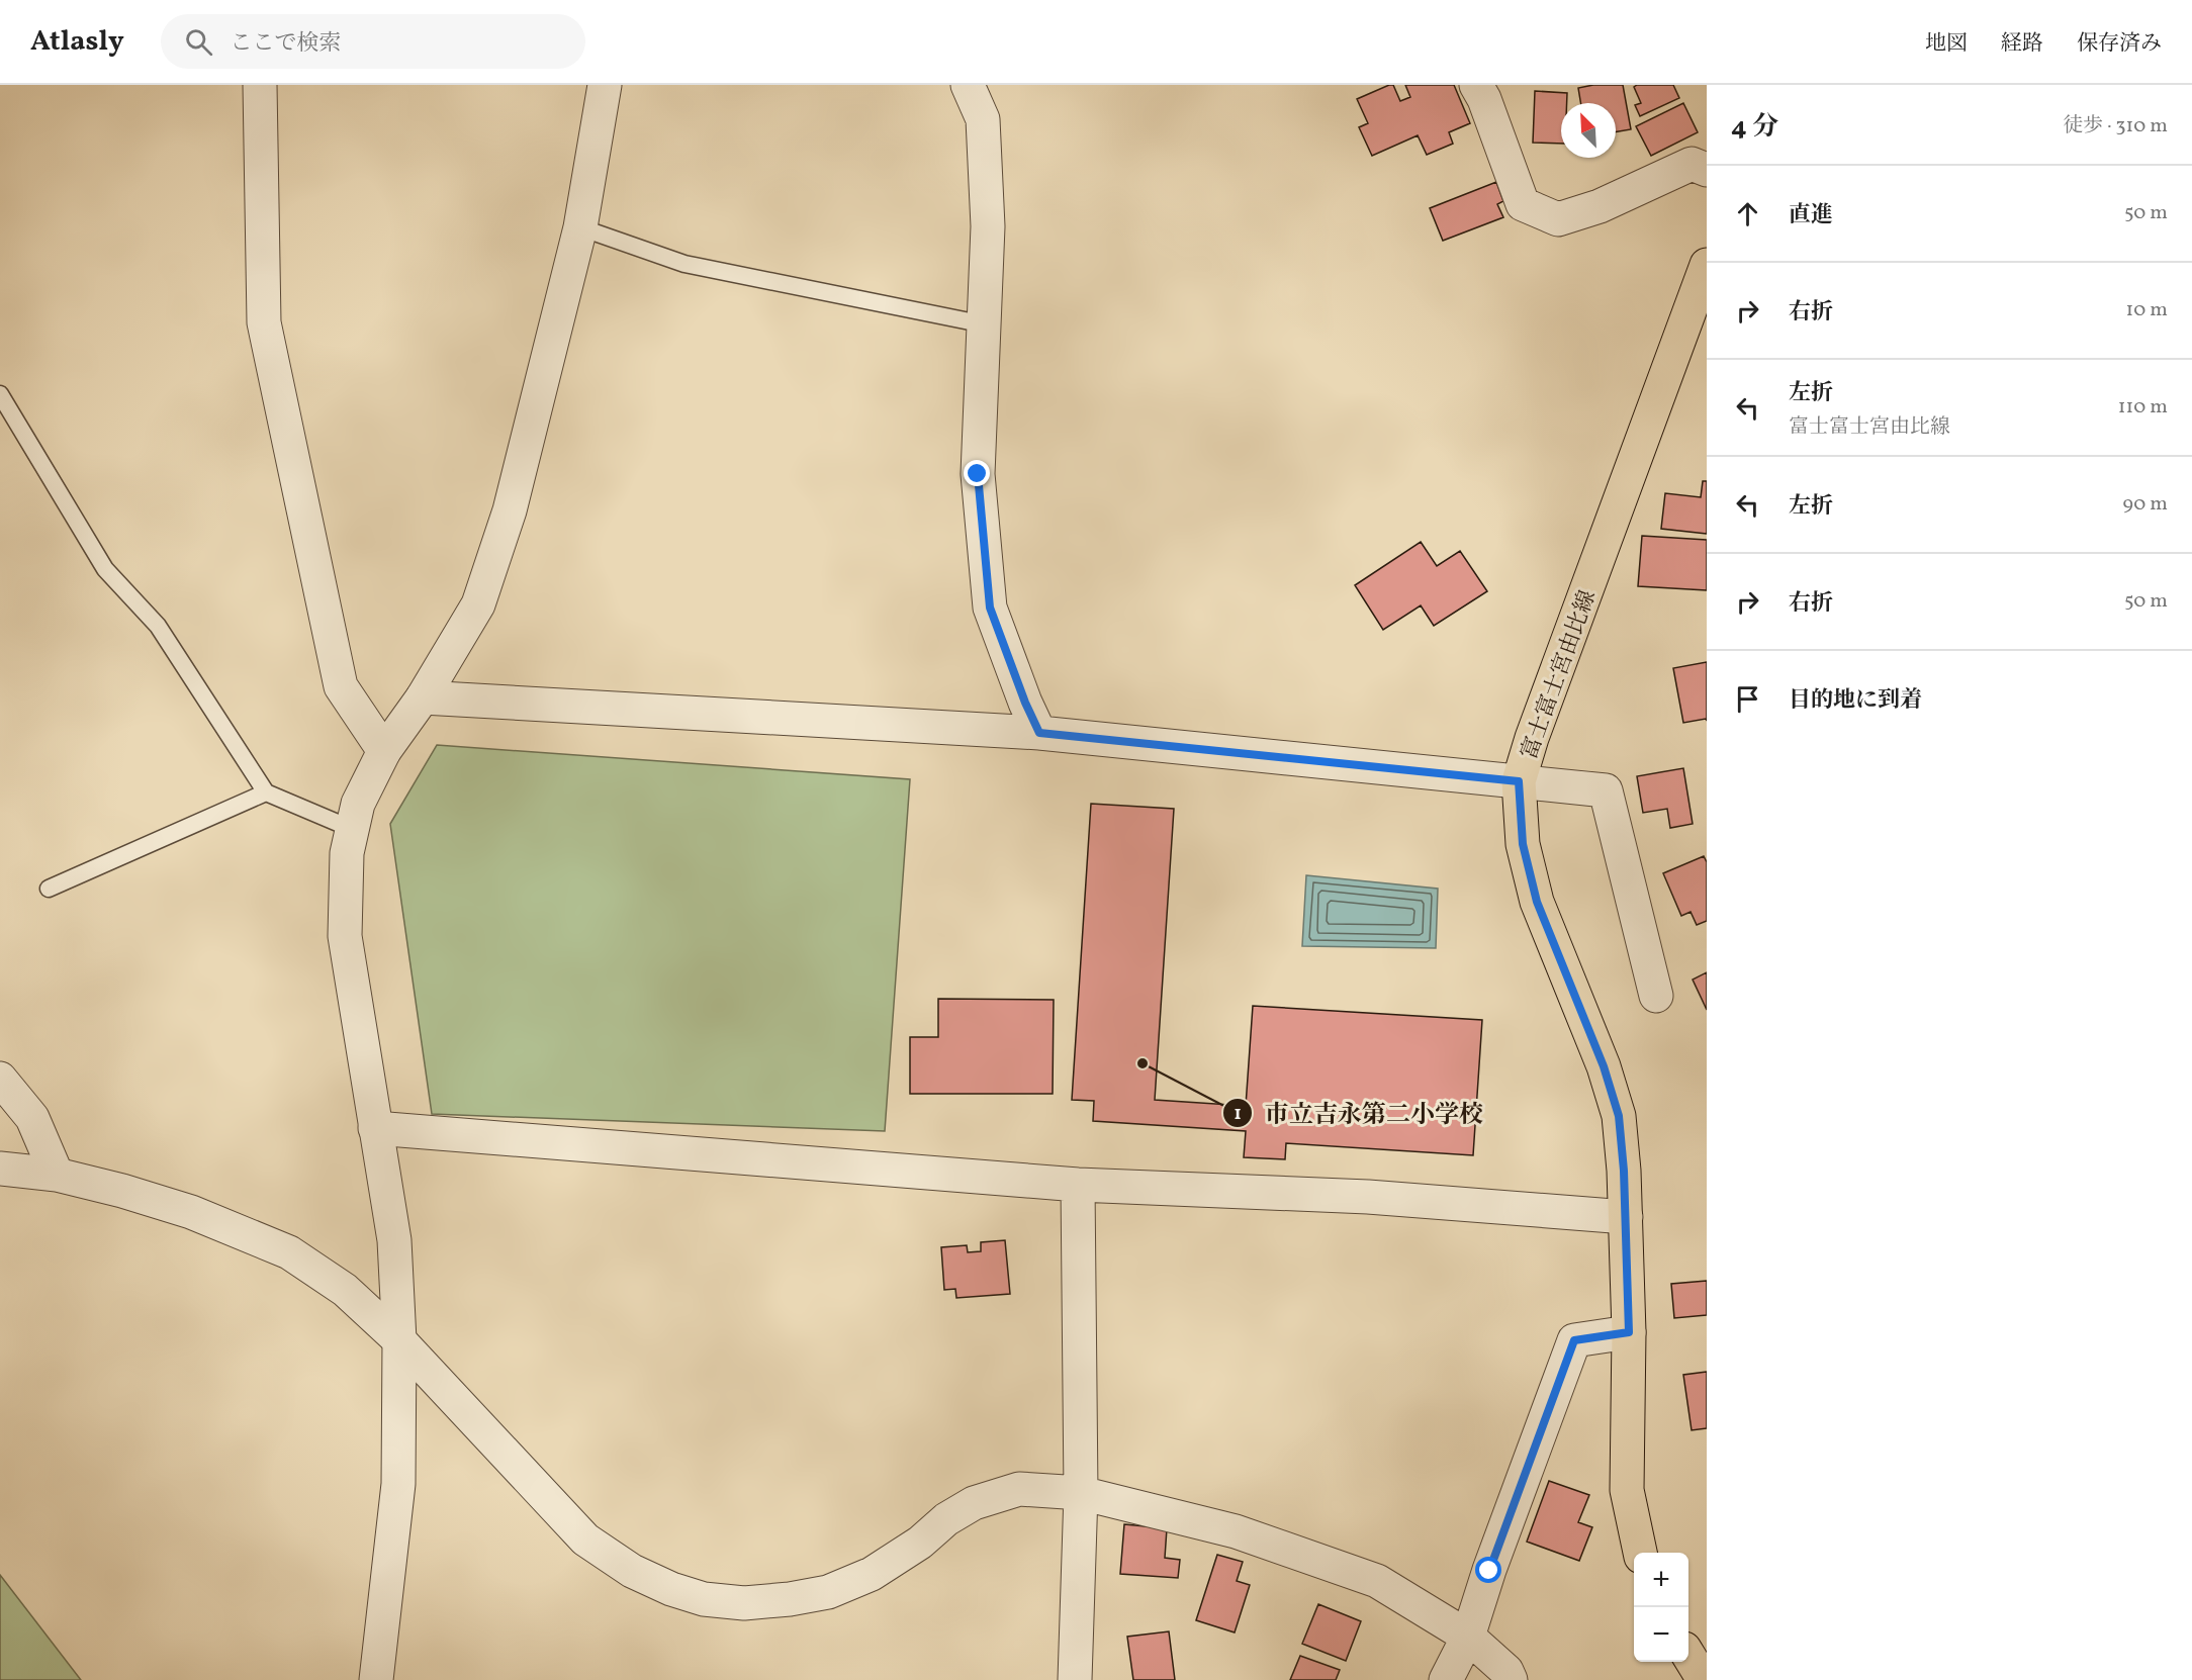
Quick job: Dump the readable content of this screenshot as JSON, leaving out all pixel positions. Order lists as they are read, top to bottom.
{
  "streets": {
    "main road": ["富士富士宮由比線"]
  },
  "places": ["市立吉永第二小学校"],
  "north": "top left",
  "page": {
    "header": "Atlasly",
    "search": "ここで検索",
    "nav": ["地図", "経路", "保存済み"],
    "heading": ["4 分", "徒歩 · 310 m"],
    "list": [
      ["直進", "50 m"],
      ["右折", "10 m"],
      ["左折", "富士富士宮由比線", "110 m"],
      ["左折", "90 m"],
      ["右折", "50 m"],
      "目的地に到着"
    ],
    "map_buttons": ["+", "−"]
  }
}
